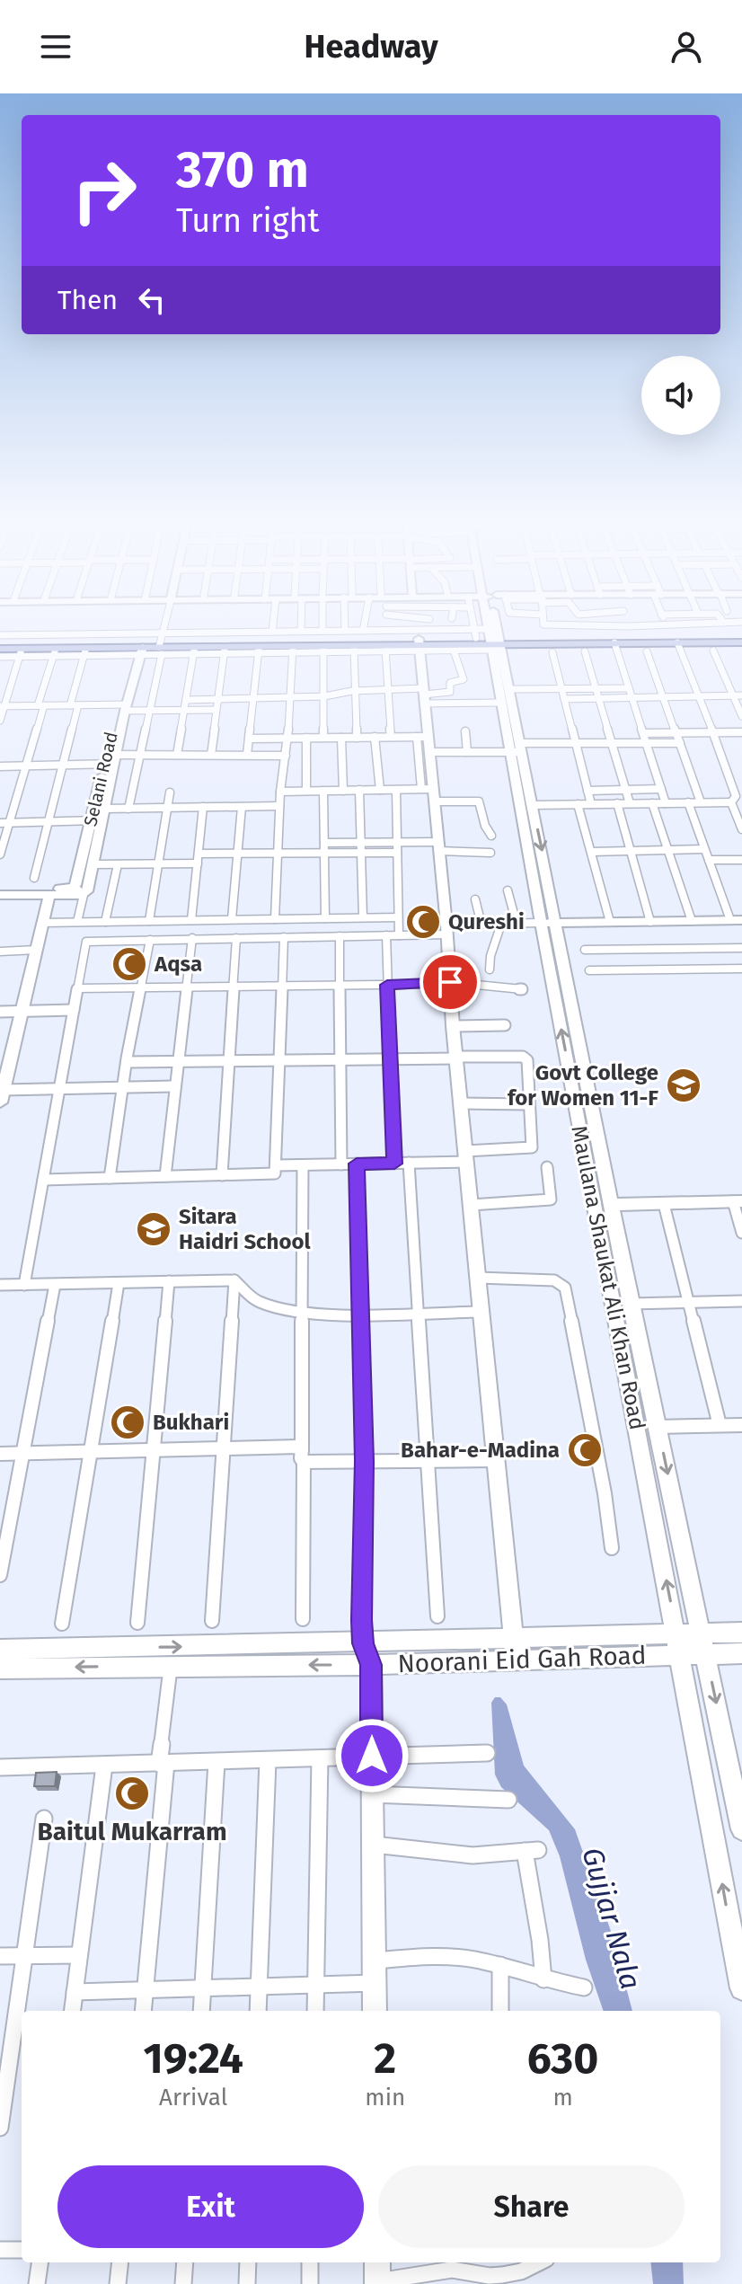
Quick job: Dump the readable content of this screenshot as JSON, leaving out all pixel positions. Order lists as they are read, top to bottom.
{
  "streets": {
    "street": ["Selani Road", "Maulana Shaukat Ali Khan Road", "Noorani Eid Gah Road"]
  },
  "crossings": [
    ["Maulana Shaukat Ali Khan Road", "Noorani Eid Gah Road"]
  ],
  "water": ["Gujjar Nala"],
  "places": {
    "mosque": [
      "Qureshi",
      "Aqsa",
      "Bukhari",
      "Bahar-e-Madina",
      "Baitul Mukarram"
    ],
    "school or university": ["Govt College for Women 11-F", "Sitara Haidri School"]
  },
  "page": {
    "header": "Headway",
    "turn": ["370 m", "Turn right"],
    "then": "Then",
    "eta": [
      "19:24",
      "Arrival",
      "2",
      "min",
      "630",
      "m"
    ],
    "buttons": ["Exit", "Share"]
  }
}
